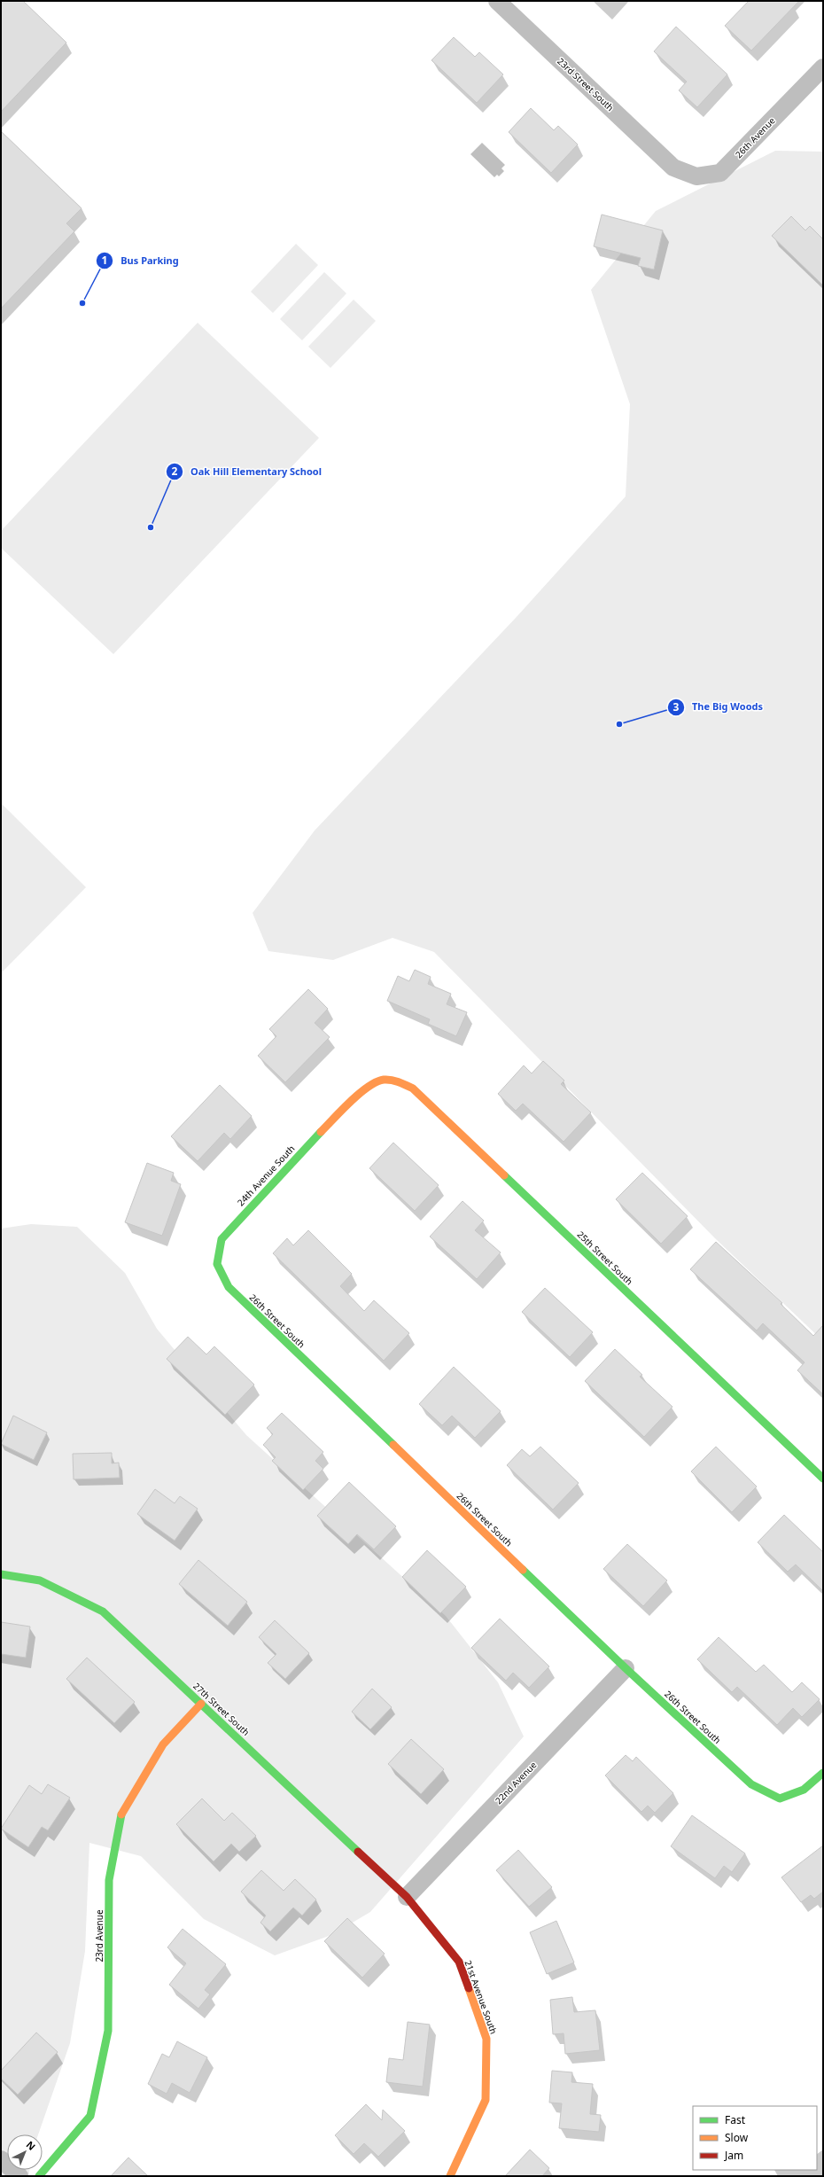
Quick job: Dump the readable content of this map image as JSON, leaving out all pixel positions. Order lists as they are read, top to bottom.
{
  "streets": {
    "street": [
      "23rd Street South",
      "26th Avenue",
      "24th Avenue South",
      "25th Street South",
      "26th Street South",
      "27th Street South",
      "22nd Avenue",
      "23rd Avenue",
      "21st Avenue South"
    ]
  },
  "crossings": [
    ["23rd Street South", "26th Avenue"],
    ["24th Avenue South", "25th Street South"],
    ["24th Avenue South", "26th Street South"],
    ["26th Street South", "22nd Avenue"],
    ["27th Street South", "22nd Avenue"],
    ["27th Street South", "23rd Avenue"],
    ["27th Street South", "21st Avenue South"],
    ["22nd Avenue", "21st Avenue South"]
  ],
  "places": ["Bus Parking", "Oak Hill Elementary School", "The Big Woods"],
  "legend": ["Fast", "Slow", "Jam"],
  "north": "top right"
}
